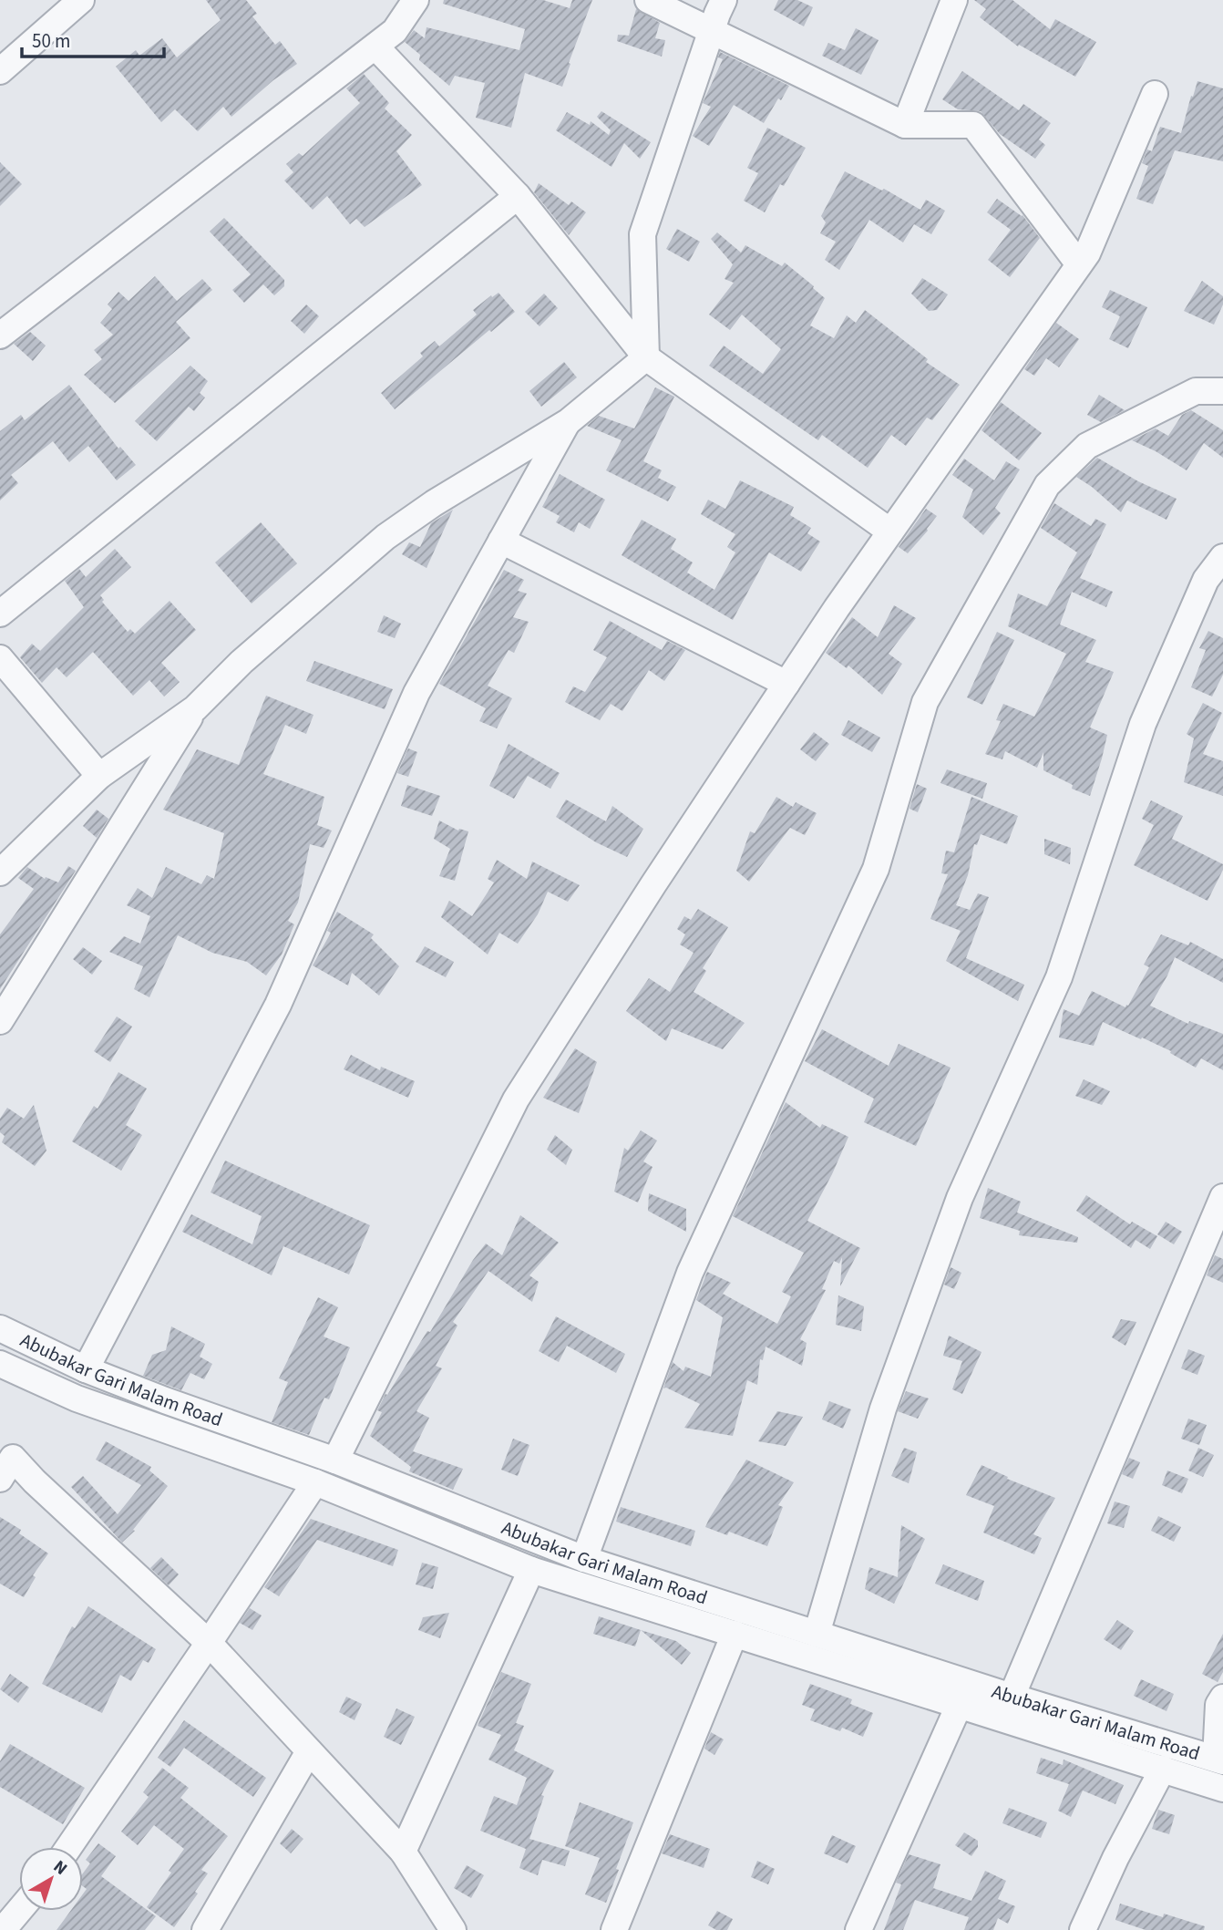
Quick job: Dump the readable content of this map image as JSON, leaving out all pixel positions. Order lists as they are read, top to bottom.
{
  "streets": {
    "street": ["Abubakar Gari Malam Road"]
  },
  "scale_bar": "50 m",
  "north": "top right"
}
